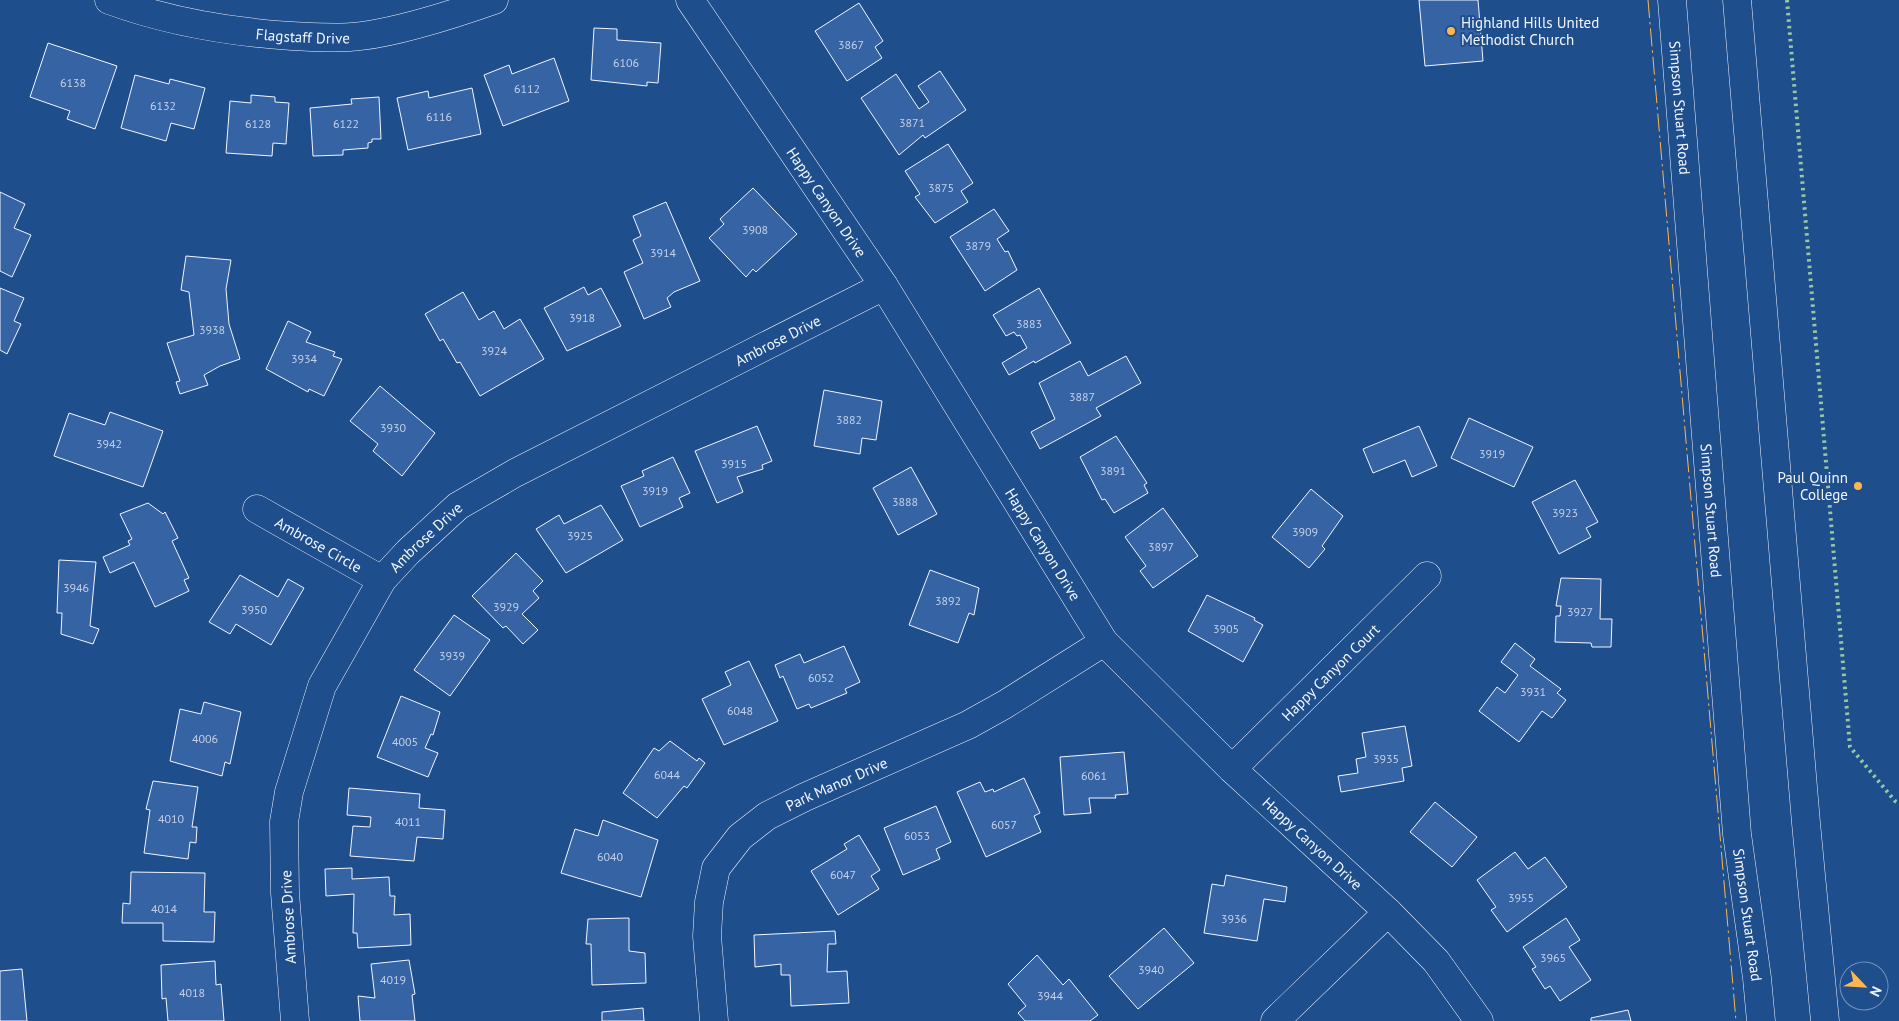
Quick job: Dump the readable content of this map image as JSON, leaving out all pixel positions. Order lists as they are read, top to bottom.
{
  "streets": {
    "street": [
      "Flagstaff Drive",
      "Simpson Stuart Road",
      "Happy Canyon Drive",
      "Ambrose Drive",
      "Ambrose Circle",
      "Happy Canyon Court",
      "Park Manor Drive"
    ]
  },
  "crossings": [
    ["Happy Canyon Drive", "Ambrose Drive"],
    ["Happy Canyon Drive", "Happy Canyon Court"],
    ["Happy Canyon Drive", "Park Manor Drive"],
    ["Ambrose Drive", "Ambrose Circle"]
  ],
  "places": ["Highland Hills United Methodist Church", "Paul Quinn College"],
  "house_numbers": [
    "3867",
    "6106",
    "6138",
    "6112",
    "6132",
    "6116",
    "3871",
    "6128",
    "6122",
    "3875",
    "3908",
    "3879",
    "3914",
    "3918",
    "3883",
    "3938",
    "3924",
    "3934",
    "3887",
    "3882",
    "3930",
    "3942",
    "3919",
    "3915",
    "3891",
    "3919",
    "3888",
    "3923",
    "3909",
    "3925",
    "3897",
    "3946",
    "3892",
    "3929",
    "3950",
    "3927",
    "3905",
    "3939",
    "6052",
    "3931",
    "6048",
    "4006",
    "4005",
    "3935",
    "6044",
    "6061",
    "4010",
    "4011",
    "6057",
    "6053",
    "6040",
    "6047",
    "3955",
    "4014",
    "3936",
    "3965",
    "3940",
    "4019",
    "4018",
    "3944"
  ],
  "north": "bottom right"
}
